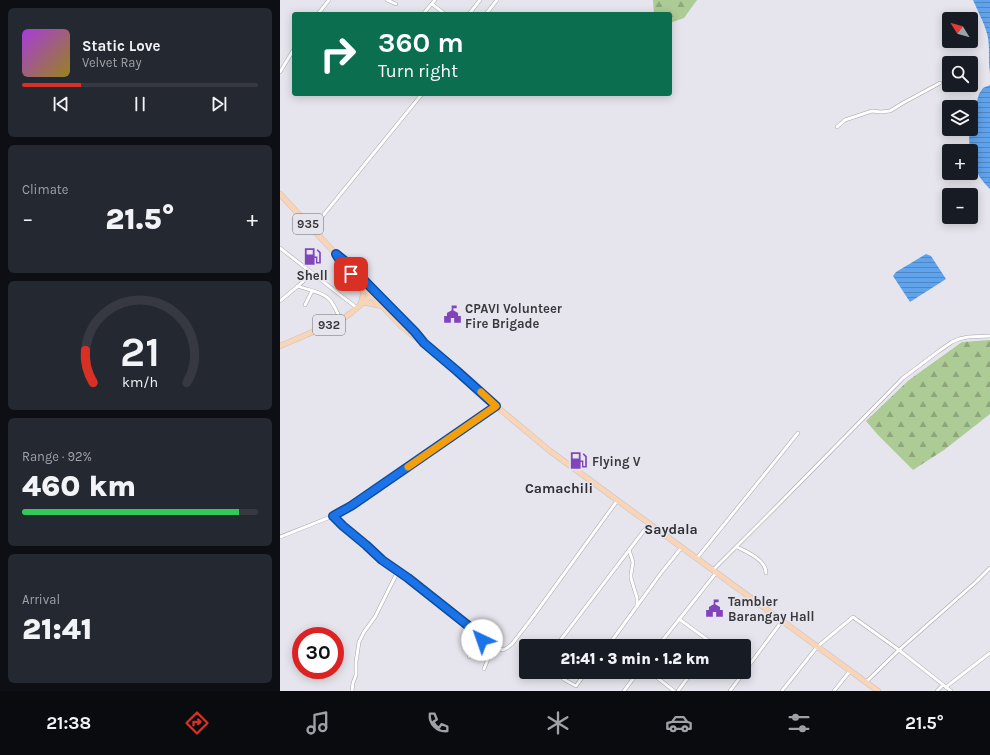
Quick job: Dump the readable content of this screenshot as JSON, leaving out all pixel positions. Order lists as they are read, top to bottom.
{
  "streets": {
    "main road": ["935", "932"]
  },
  "crossings": [
    ["935", "932"]
  ],
  "districts": ["Camachili", "Saydala"],
  "places": {
    "fuel station": ["Shell", "Flying V"],
    "public building": ["CPAVI Volunteer Fire Brigade", "Tambler Barangay Hall"]
  },
  "north": "top left",
  "page": {
    "map_buttons": ["+", "−"],
    "turn": ["360 m", "Turn right"],
    "song": ["Static Love", "Velvet Ray"],
    "tile": [
      "Climate",
      ["Range · 92%", "460 km"],
      ["Arrival", "21:41"]
    ],
    "heat": ["−", "21.5°", "+"],
    "limit": "30",
    "trip": "21:41 · 3 min · 1.2 km",
    "tabs": ["21:38", "21.5°"],
    "gauge": ["21", "km/h"]
  }
}
